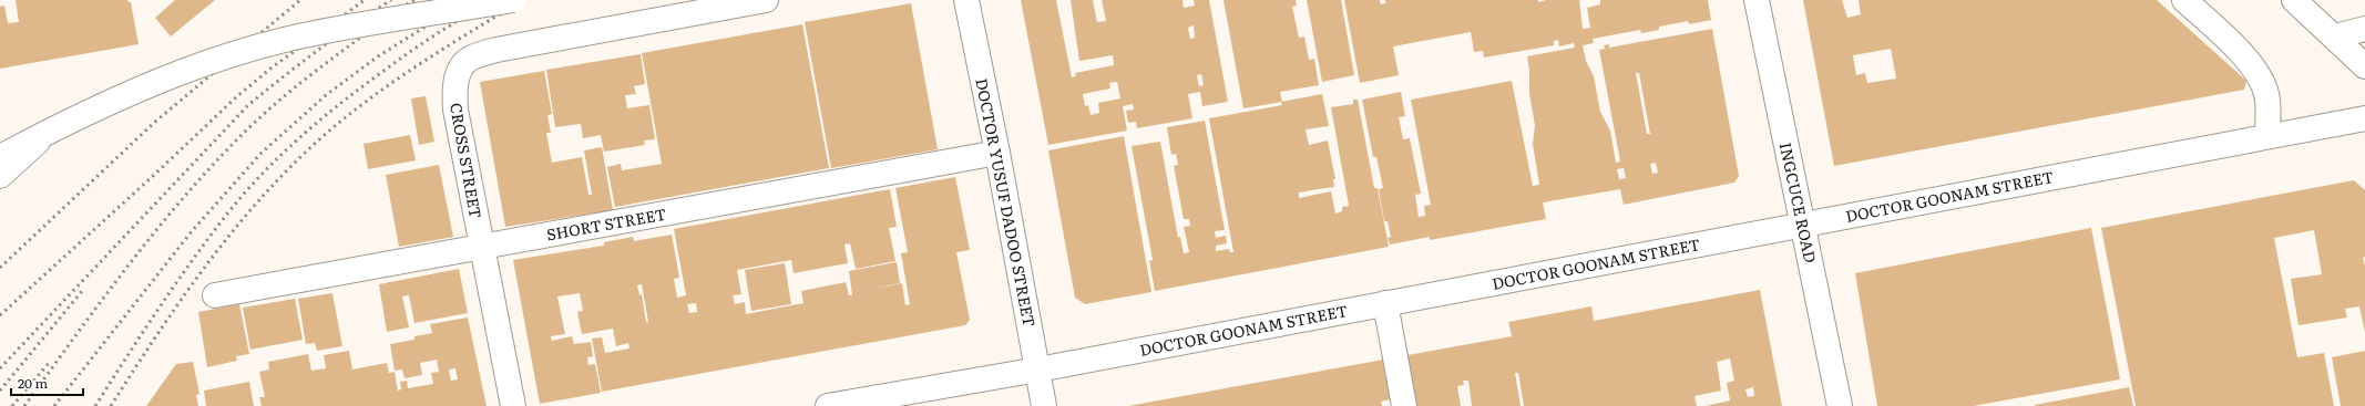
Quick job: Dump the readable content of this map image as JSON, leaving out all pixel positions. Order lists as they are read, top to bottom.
{
  "streets": {
    "main road": [
      "CROSS STREET",
      "DOCTOR GOONAM STREET",
      "DOCTOR YUSUF DADOO STREET",
      "INGCUCE ROAD",
      "SHORT STREET"
    ]
  },
  "crossings": [
    ["CROSS STREET", "SHORT STREET"],
    ["DOCTOR GOONAM STREET", "DOCTOR YUSUF DADOO STREET"],
    ["DOCTOR GOONAM STREET", "INGCUCE ROAD"],
    ["DOCTOR YUSUF DADOO STREET", "SHORT STREET"]
  ],
  "scale_bar": "20 m"
}
